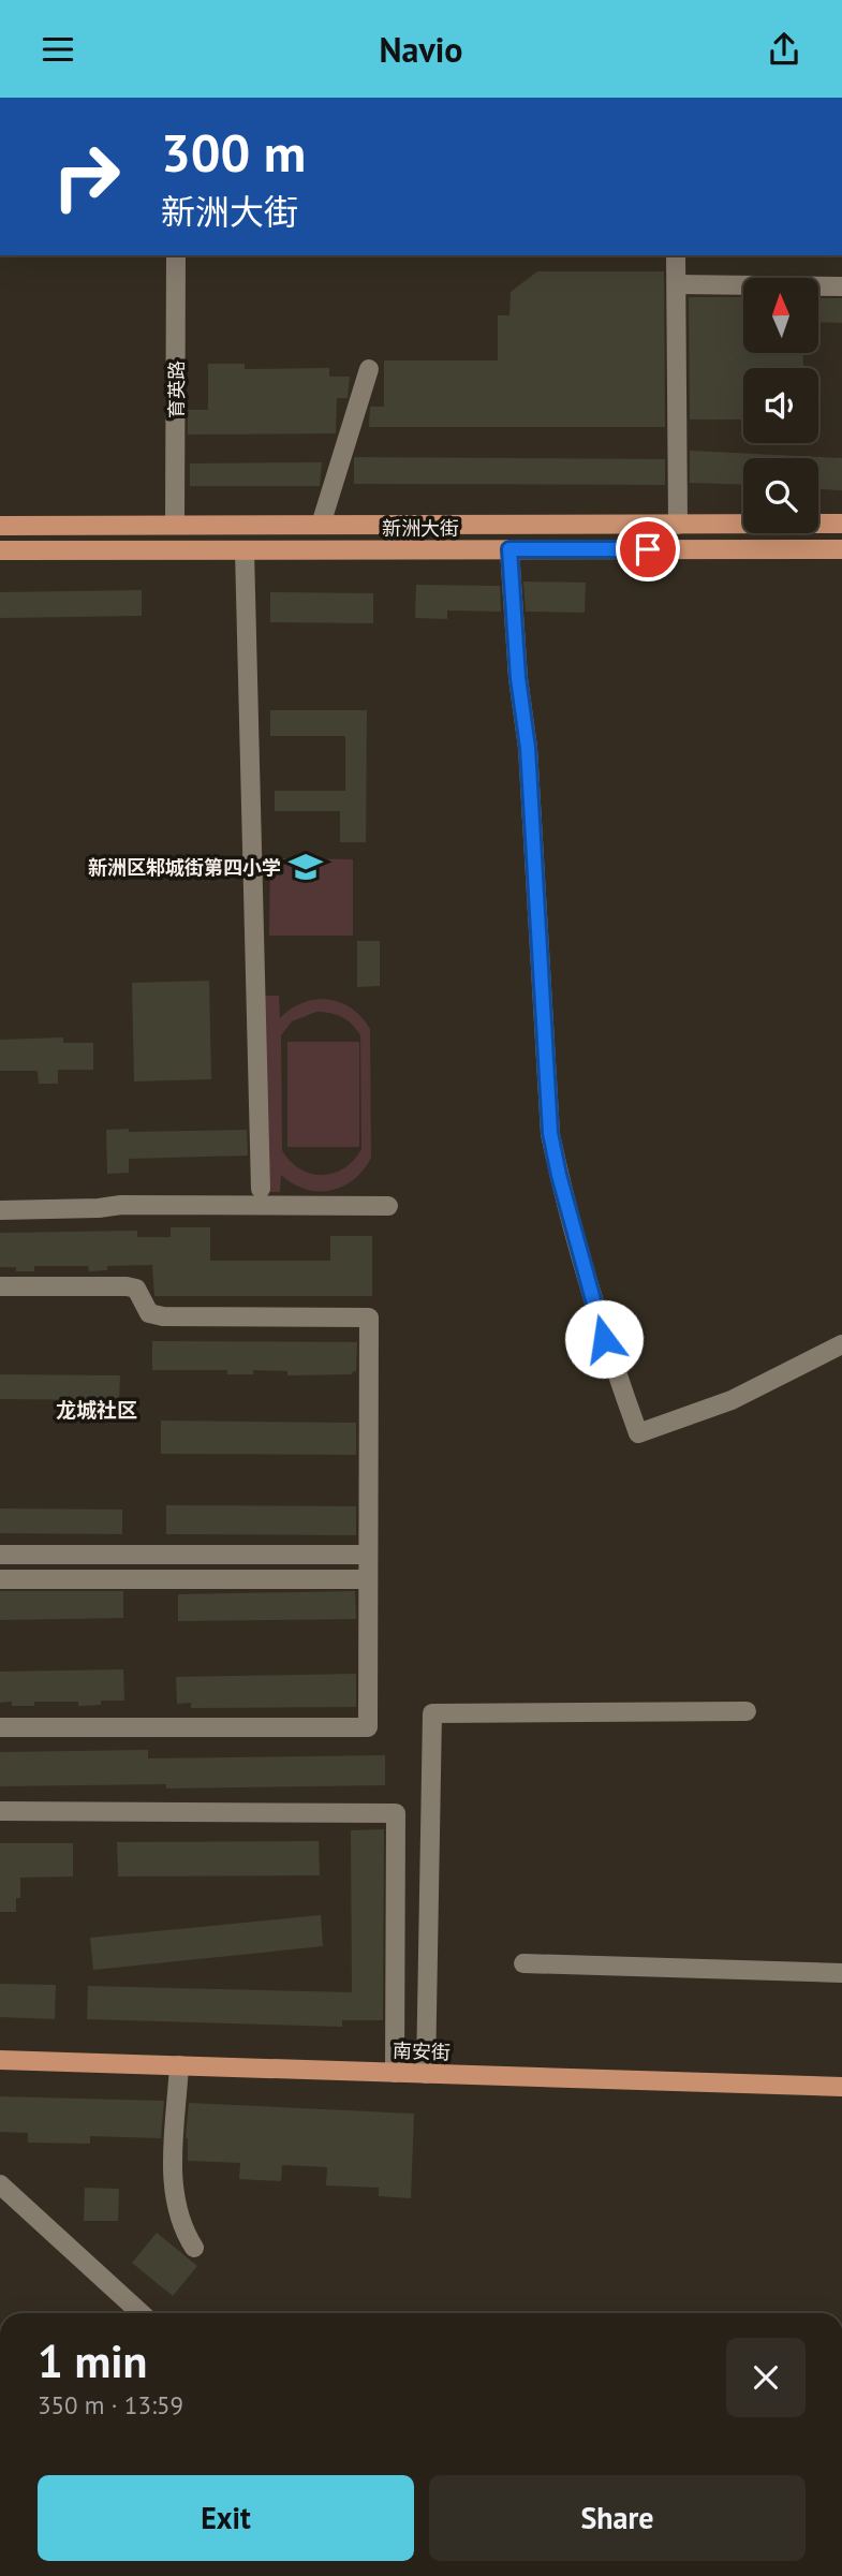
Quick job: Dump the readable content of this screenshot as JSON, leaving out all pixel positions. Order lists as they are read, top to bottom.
{
  "streets": {
    "main road": ["新洲大街", "南安街"],
    "street": ["育英路"]
  },
  "crossings": [
    ["育英路", "新洲大街"]
  ],
  "districts": ["龙城社区"],
  "places": {
    "school or university": ["新洲区邾城街第四小学"]
  },
  "north": "top",
  "page": {
    "header": "Navio",
    "turn": ["300 m", "新洲大街"],
    "heading": ["1 min", "350 m · 13:59"],
    "buttons": ["Exit", "Share"]
  }
}
